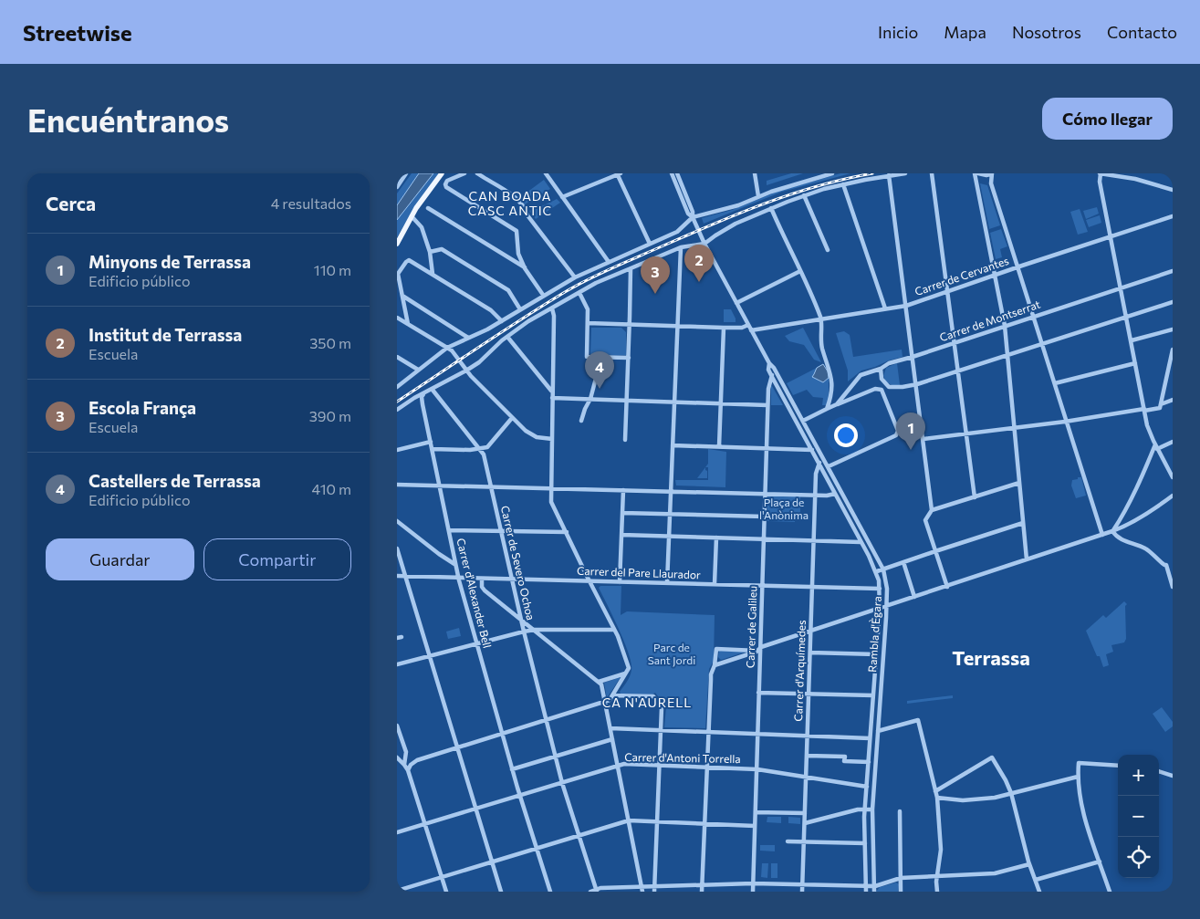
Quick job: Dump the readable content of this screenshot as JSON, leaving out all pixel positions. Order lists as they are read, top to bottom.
{
  "streets": {
    "street": [
      "Carrer de Cervantes",
      "Carrer de Montserrat",
      "Carrer de Severo Ochoa",
      "Carrer del Pare Llaurador",
      "Carrer d'Alexander Bell",
      "Carrer de Galileu",
      "Rambla d'Ègara",
      "Carrer d'Arquímedes",
      "Carrer d'Antoni Torrella"
    ]
  },
  "crossings": [
    ["Carrer de Cervantes", "Rambla d'Ègara"],
    ["Carrer de Severo Ochoa", "Carrer del Pare Llaurador"],
    ["Carrer de Severo Ochoa", "Carrer d'Antoni Torrella"],
    ["Carrer del Pare Llaurador", "Carrer d'Alexander Bell"],
    ["Carrer del Pare Llaurador", "Carrer de Galileu"],
    ["Carrer del Pare Llaurador", "Rambla d'Ègara"],
    ["Carrer del Pare Llaurador", "Carrer d'Arquímedes"],
    ["Carrer d'Alexander Bell", "Carrer d'Antoni Torrella"],
    ["Carrer de Galileu", "Rambla d'Ègara"],
    ["Carrer de Galileu", "Carrer d'Antoni Torrella"],
    ["Rambla d'Ègara", "Carrer d'Arquímedes"],
    ["Rambla d'Ègara", "Carrer d'Antoni Torrella"],
    ["Carrer d'Arquímedes", "Carrer d'Antoni Torrella"]
  ],
  "districts": ["CAN BOADA CASC ANTIC", "Terrassa", "CA N'AURELL"],
  "parks": ["Plaça de l'Anònima", "Parc de Sant Jordi"],
  "page": {
    "header": "Streetwise",
    "nav": [
      "Inicio",
      "Mapa",
      "Nosotros",
      "Contacto"
    ],
    "buttons": [
      "Cómo llegar",
      ["Guardar", "Compartir"]
    ],
    "title": "Encuéntranos",
    "heading": ["Cerca", "4 resultados"],
    "list": [
      {
        "mark": "1",
        "name": "Minyons de Terrassa",
        "note": "Edificio público",
        "value": "110 m"
      },
      {
        "mark": "2",
        "name": "Institut de Terrassa",
        "note": "Escuela",
        "value": "350 m"
      },
      {
        "mark": "3",
        "name": "Escola França",
        "note": "Escuela",
        "value": "390 m"
      },
      {
        "mark": "4",
        "name": "Castellers de Terrassa",
        "note": "Edificio público",
        "value": "410 m"
      }
    ],
    "pins": [
      "2",
      "3",
      "4",
      "1"
    ],
    "map_buttons": ["+", "−"]
  }
}
